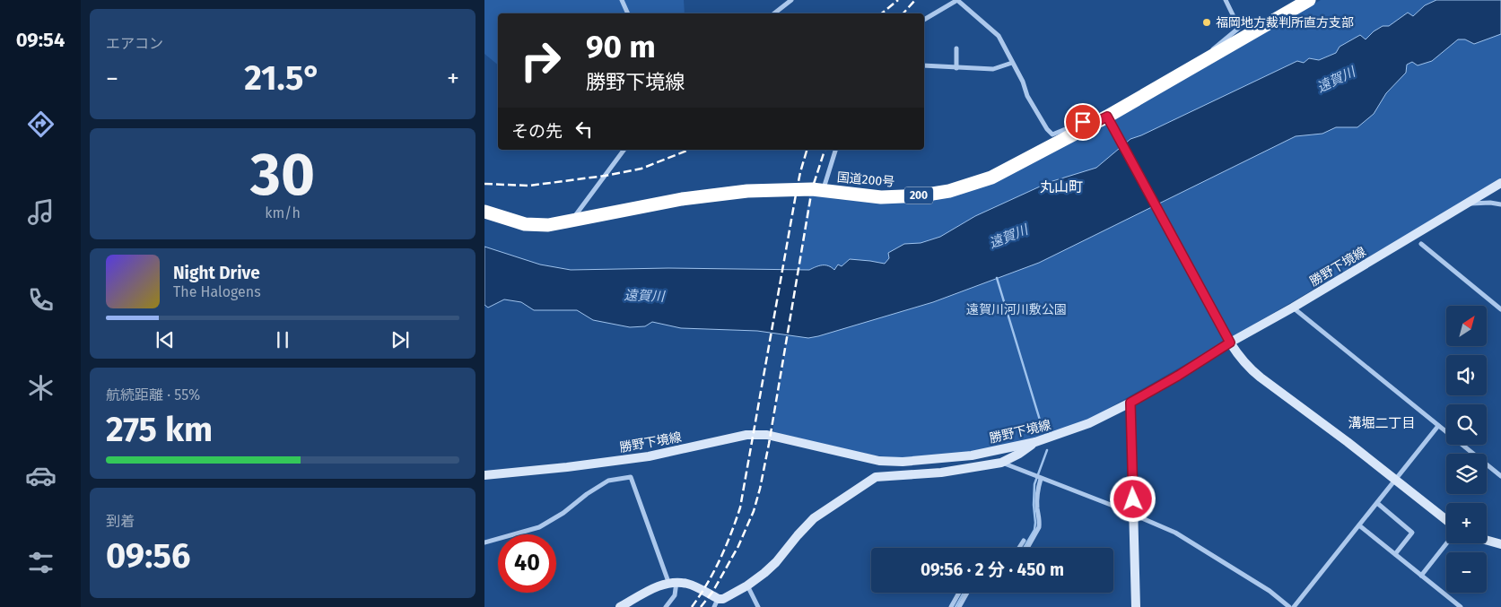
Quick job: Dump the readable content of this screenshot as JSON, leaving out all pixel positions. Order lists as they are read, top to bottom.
{
  "streets": {
    "highway": ["国道200号", "200"],
    "street": ["勝野下境線"]
  },
  "districts": ["丸山町", "溝堀二丁目"],
  "water": ["遠賀川"],
  "parks": ["遠賀川河川敷公園"],
  "places": ["福岡地方裁判所直方支部"],
  "north": "top right",
  "page": {
    "tabs": "09:54",
    "tile": [
      "エアコン",
      ["30", "km/h"],
      ["航続距離 · 55%", "275 km"],
      ["到着", "09:56"]
    ],
    "turn": ["90 m", "勝野下境線"],
    "heat": ["−", "21.5°", "+"],
    "then": "その先",
    "song": ["Night Drive", "The Halogens"],
    "map_buttons": ["+", "−"],
    "limit": "40",
    "trip": "09:56 · 2 分 · 450 m"
  }
}
